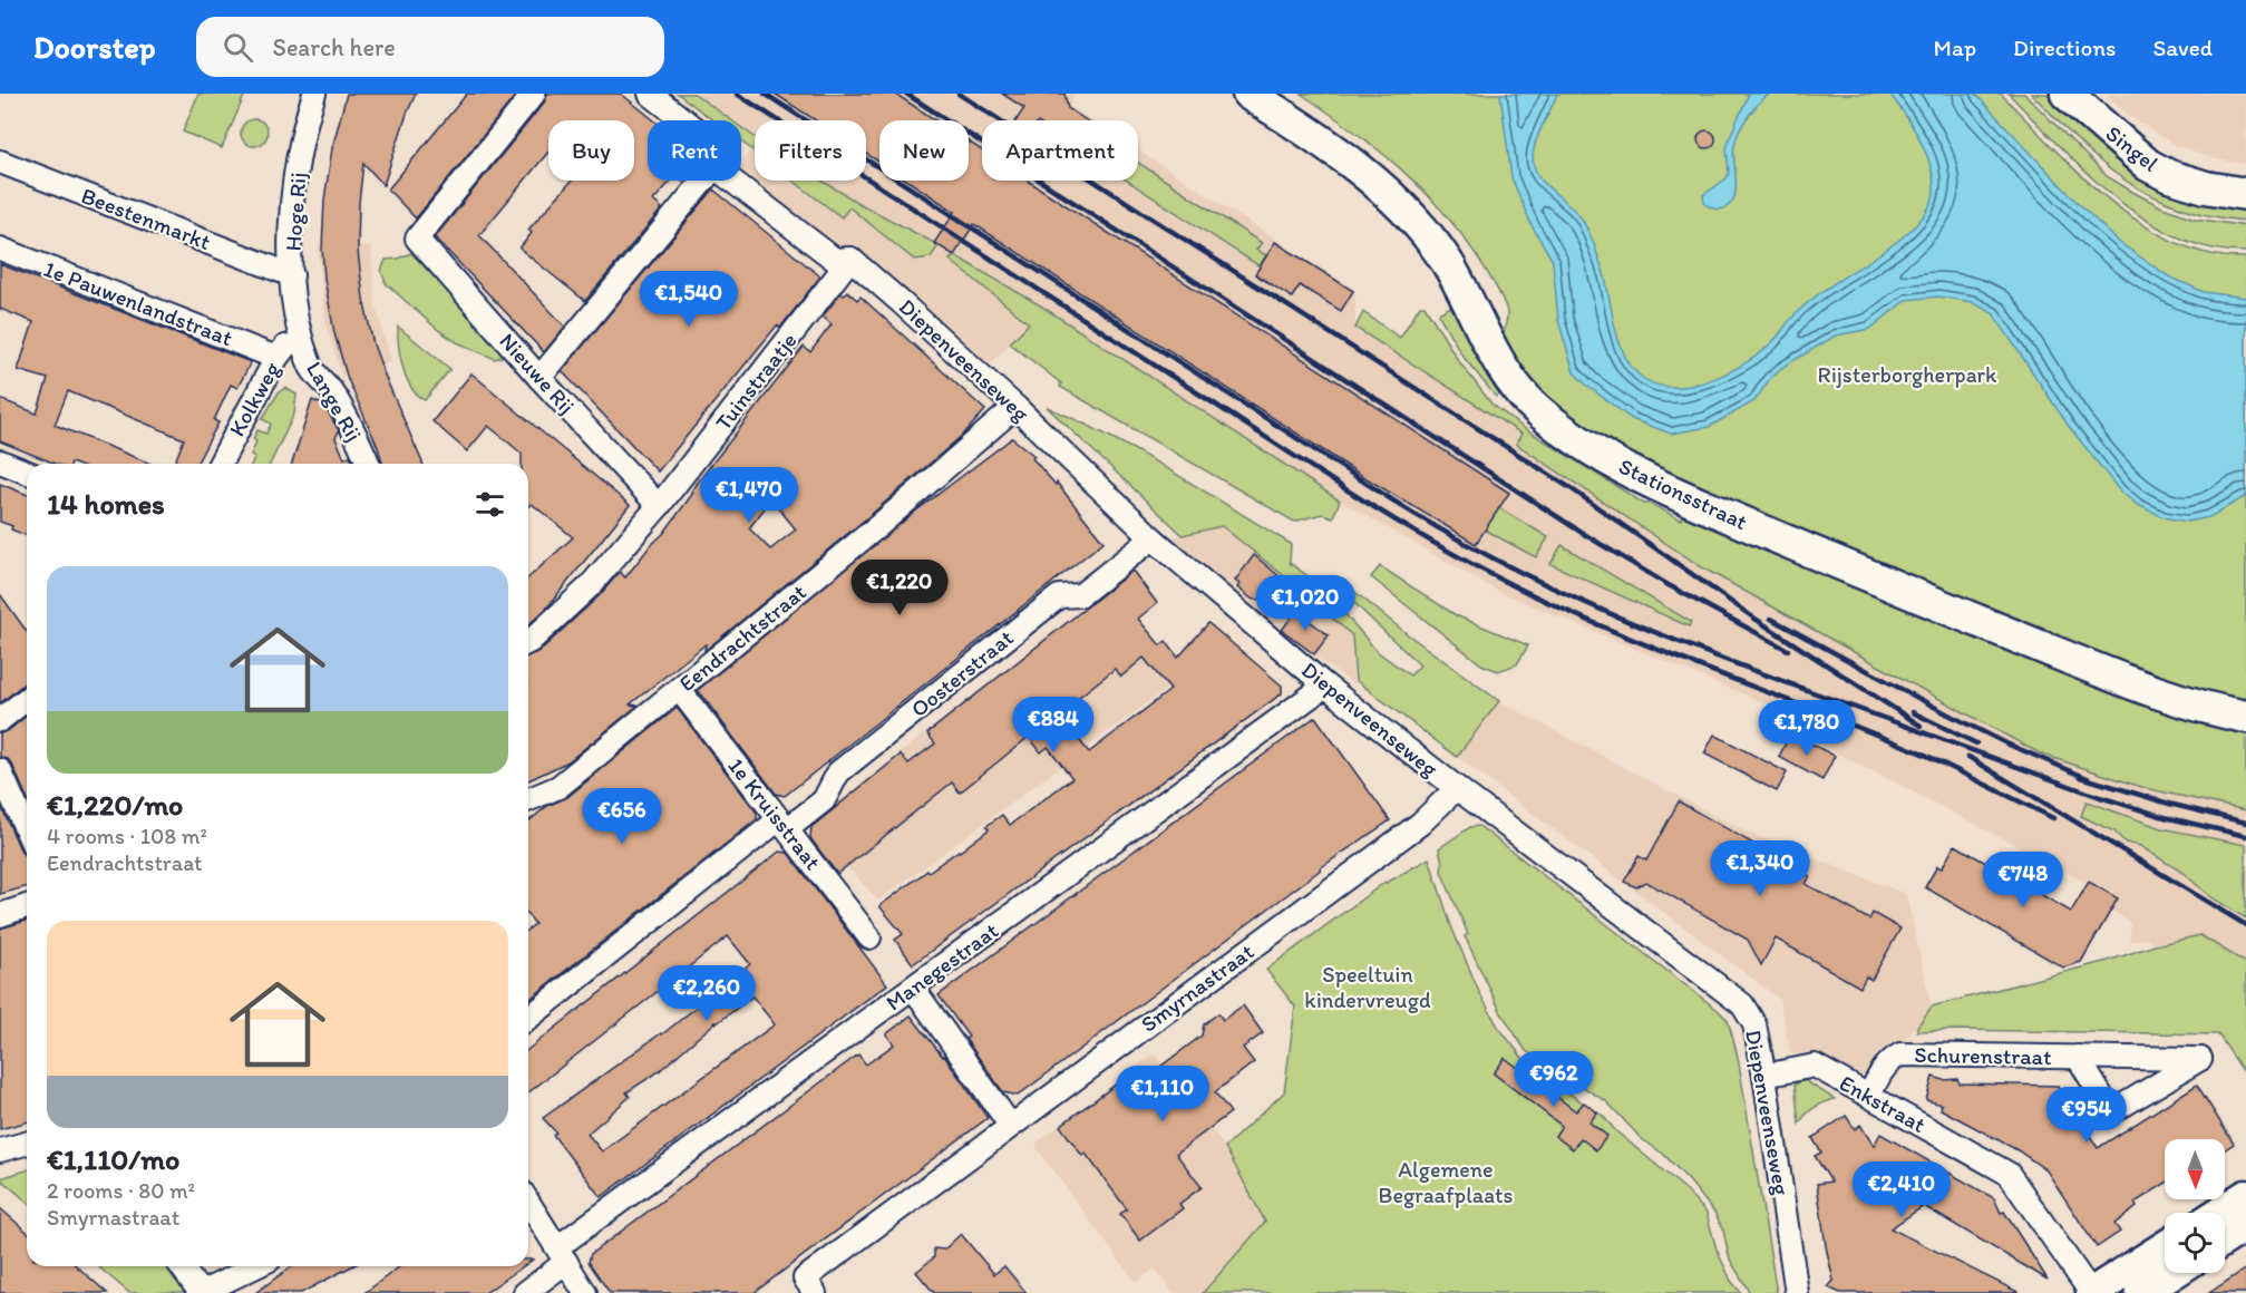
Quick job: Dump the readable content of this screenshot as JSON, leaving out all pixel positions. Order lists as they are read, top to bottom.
{
  "streets": {
    "street": [
      "Singel",
      "Hoge Rij",
      "Beestenmarkt",
      "1e Pauwenlandstraat",
      "Diepenveenseweg",
      "Nieuwe Rij",
      "Tuinstraatje",
      "Kolkweg",
      "Lange Rij",
      "Stationsstraat",
      "Eendrachtstraat",
      "Oosterstraat",
      "1e Kruisstraat",
      "Manegestraat",
      "Smyrnastraat",
      "Schurenstraat",
      "Enkstraat"
    ]
  },
  "crossings": [
    ["Hoge Rij", "Beestenmarkt"],
    ["Hoge Rij", "Kolkweg"],
    ["Hoge Rij", "Lange Rij"],
    ["1e Pauwenlandstraat", "Kolkweg"],
    ["Diepenveenseweg", "Tuinstraatje"],
    ["Diepenveenseweg", "Eendrachtstraat"],
    ["Diepenveenseweg", "Oosterstraat"],
    ["Diepenveenseweg", "Manegestraat"],
    ["Diepenveenseweg", "Smyrnastraat"],
    ["Diepenveenseweg", "Enkstraat"],
    ["Nieuwe Rij", "Tuinstraatje"],
    ["Kolkweg", "Lange Rij"],
    ["Eendrachtstraat", "1e Kruisstraat"],
    ["Oosterstraat", "1e Kruisstraat"],
    ["Schurenstraat", "Enkstraat"]
  ],
  "parks": ["Rijsterborgherpark", "Speeltuin kindervreugd", "Algemene Begraafplaats"],
  "north": "bottom",
  "page": {
    "header": "Doorstep",
    "search": "Search here",
    "nav": ["Map", "Directions", "Saved"],
    "chip": [
      "Buy",
      "Rent",
      "Filters",
      "New",
      "Apartment"
    ],
    "price": [
      "€1,540",
      "€1,470",
      "€1,220",
      "€1,020",
      "€884",
      "€1,780",
      "€656",
      "€1,340",
      "€748",
      "€2,260",
      "€962",
      "€1,110",
      "€954",
      "€2,410"
    ],
    "heading": "14 homes",
    "list": [
      {
        "name": "€1,220/mo",
        "note": "4 rooms · 108 m² · Eendrachtstraat"
      },
      {
        "name": "€1,110/mo",
        "note": "2 rooms · 80 m² · Smyrnastraat"
      }
    ]
  }
}
